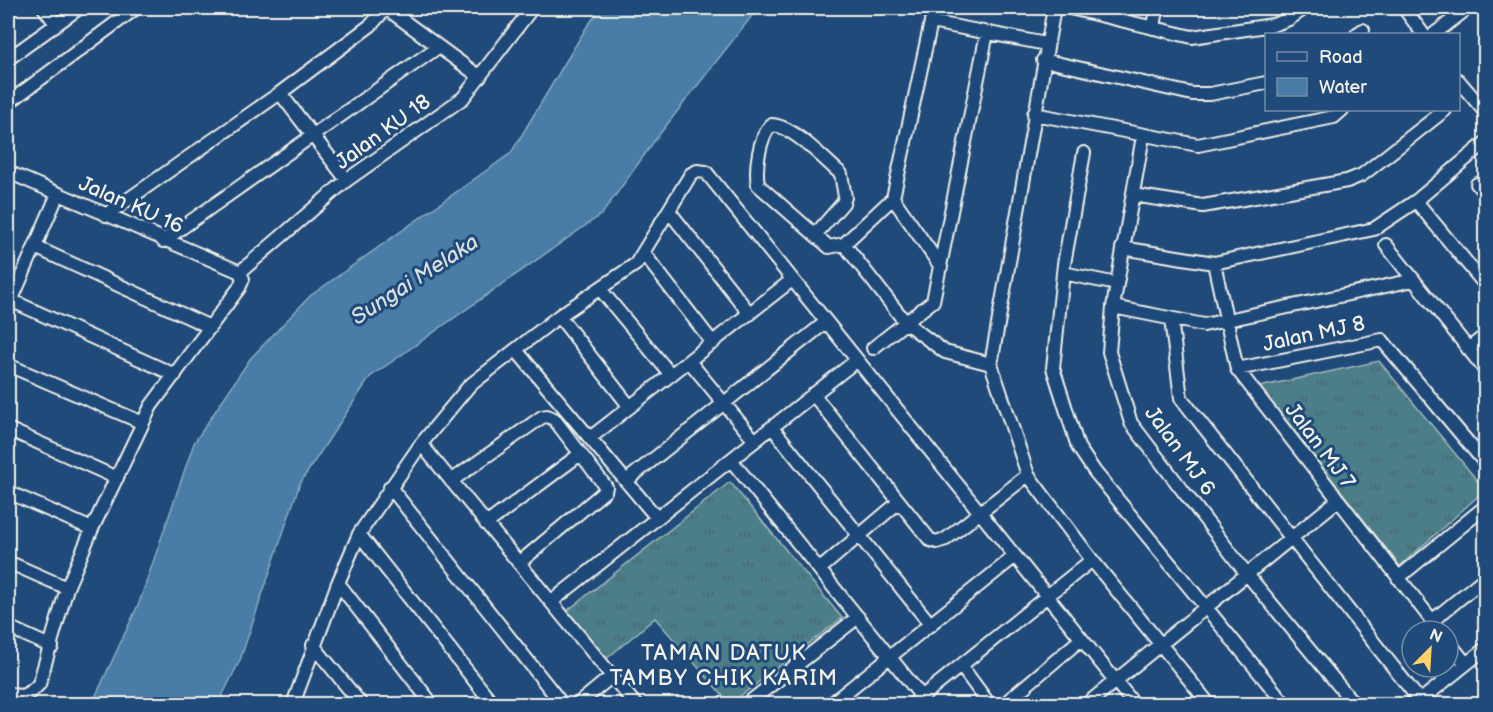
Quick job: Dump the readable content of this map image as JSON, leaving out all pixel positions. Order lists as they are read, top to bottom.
{
  "streets": {
    "street": [
      "Jalan KU 18",
      "Jalan KU 16",
      "Jalan MJ 8",
      "Jalan MJ 7",
      "Jalan MJ 6"
    ]
  },
  "crossings": [
    ["Jalan KU 18", "Jalan KU 16"],
    ["Jalan MJ 8", "Jalan MJ 7"]
  ],
  "districts": ["TAMAN DATUK TAMBY CHIK KARIM"],
  "water": ["Sungai Melaka"],
  "legend": ["Road", "Water"],
  "north": "top right"
}
